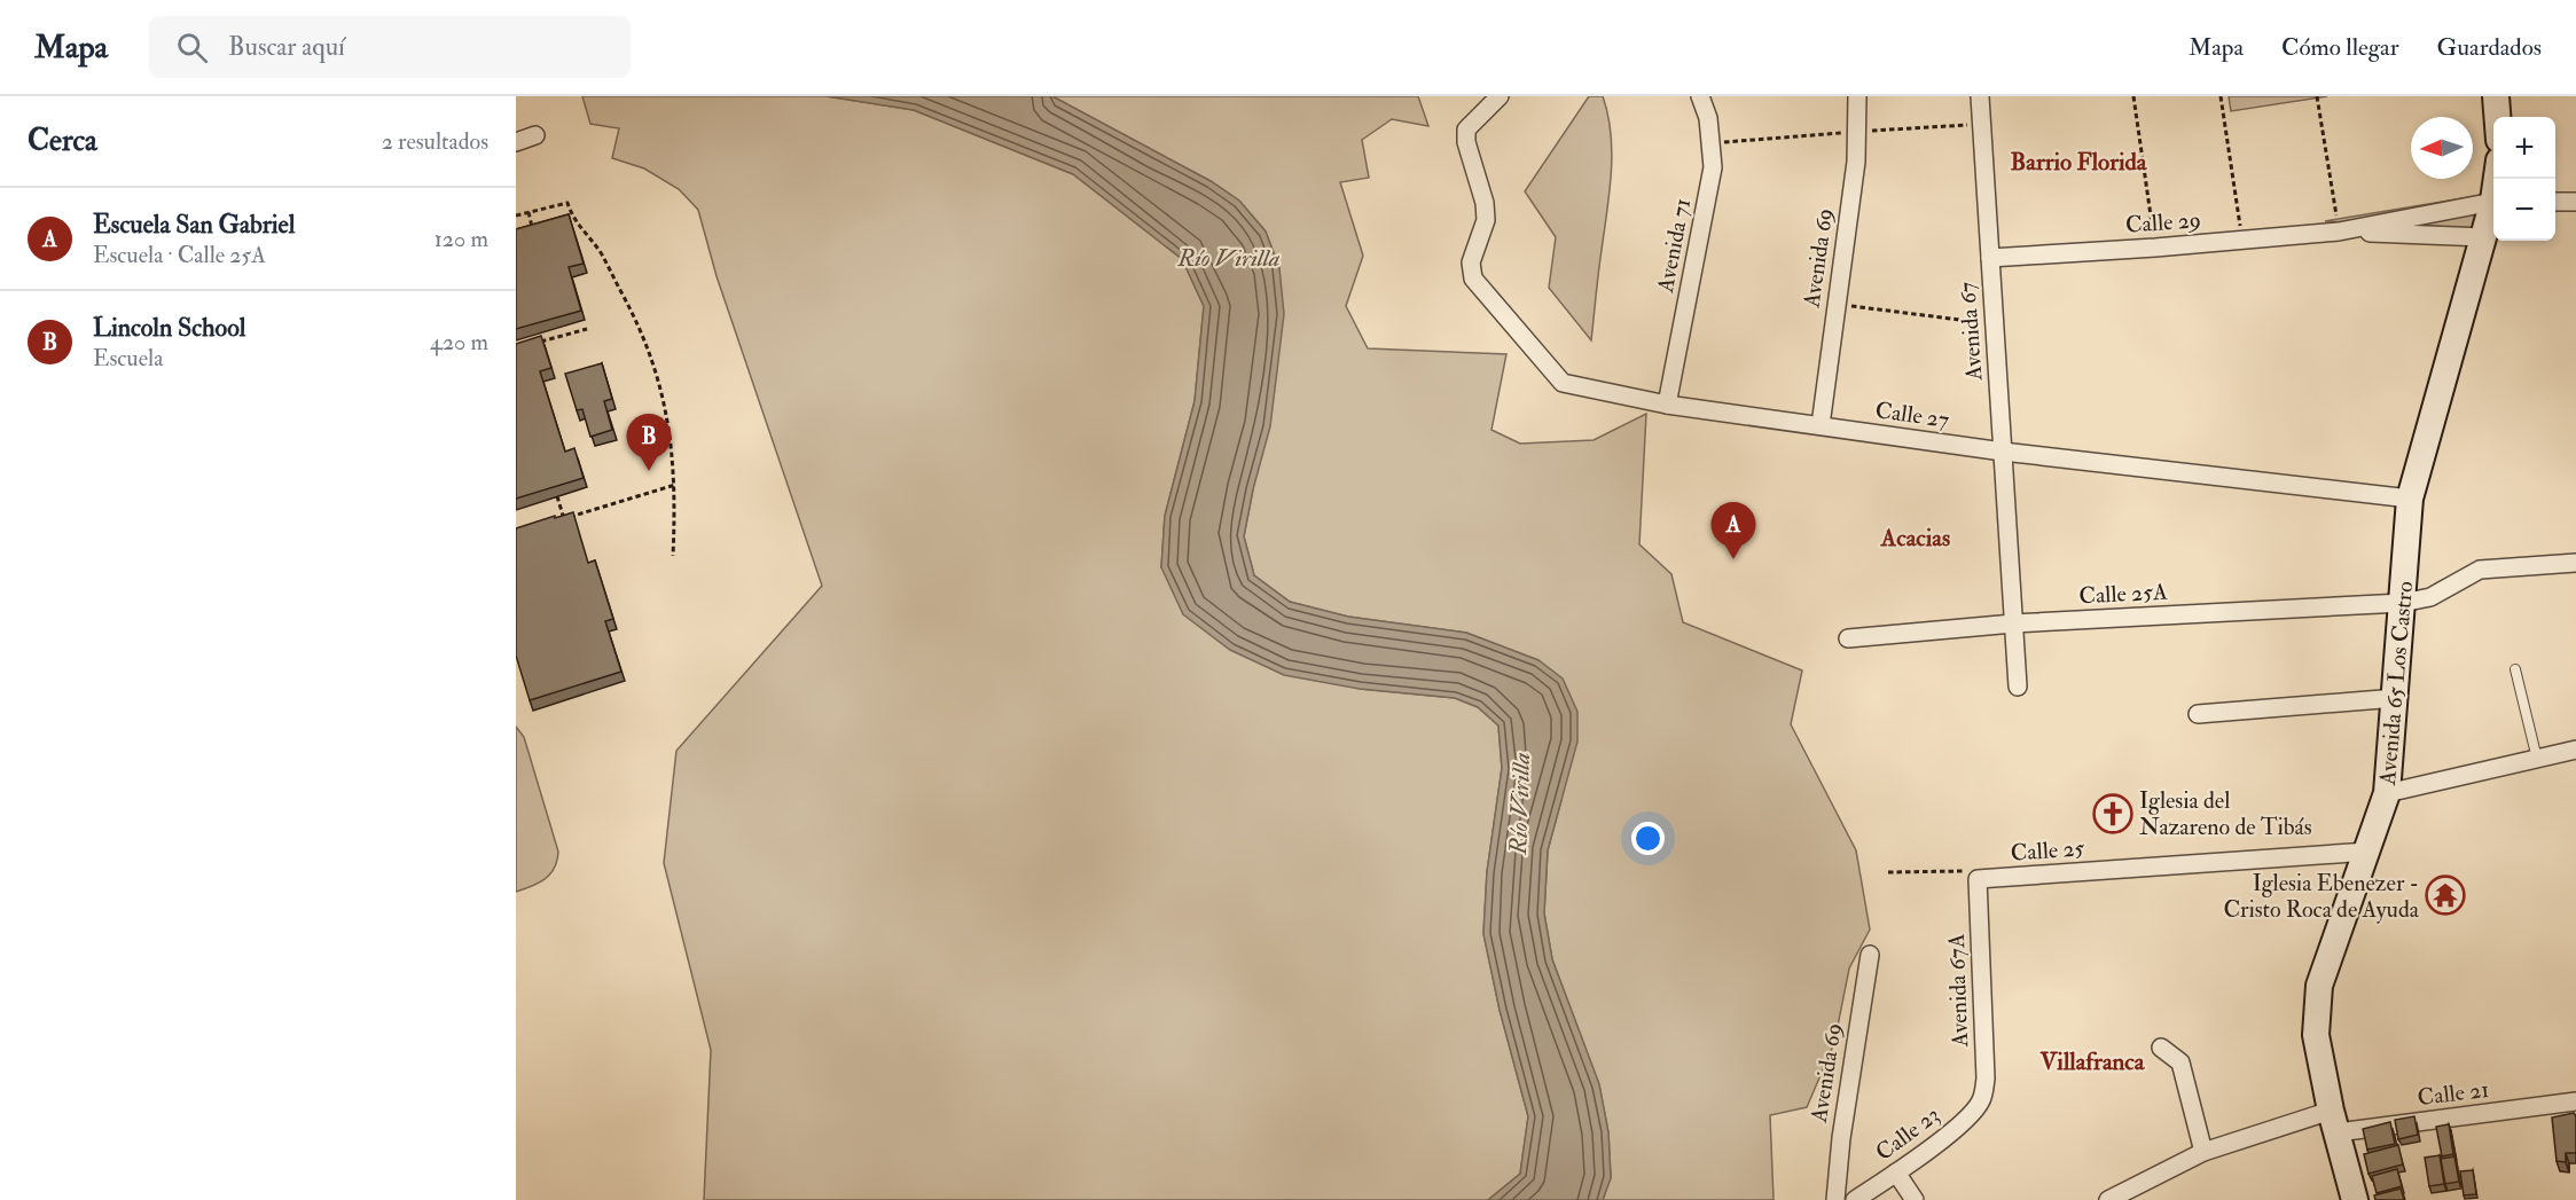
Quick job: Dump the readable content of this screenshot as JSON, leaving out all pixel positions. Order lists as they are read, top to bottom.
{
  "streets": {
    "street": [
      "Calle 29",
      "Avenida 71",
      "Avenida 69",
      "Avenida 67",
      "Calle 27",
      "Calle 25A",
      "Avenida 65 Los Castro",
      "Calle 25",
      "Avenida 67A",
      "Calle 21",
      "Calle 23"
    ]
  },
  "crossings": [
    ["Calle 29", "Avenida 67"],
    ["Calle 29", "Avenida 65 Los Castro"],
    ["Avenida 71", "Calle 27"],
    ["Avenida 69", "Calle 27"],
    ["Avenida 67", "Calle 27"],
    ["Avenida 67", "Calle 25A"],
    ["Calle 27", "Avenida 65 Los Castro"],
    ["Calle 25A", "Avenida 65 Los Castro"],
    ["Avenida 65 Los Castro", "Calle 25"],
    ["Avenida 65 Los Castro", "Calle 21"],
    ["Calle 25", "Avenida 67A"],
    ["Avenida 67A", "Calle 23"]
  ],
  "districts": ["Barrio Florida", "Acacias", "Villafranca"],
  "water": ["Río Virilla"],
  "places": {
    "church": ["Iglesia del Nazareno de Tibás"],
    "temple": ["Iglesia Ebenezer - Cristo Roca de Ayuda"]
  },
  "north": "left",
  "page": {
    "header": "Mapa",
    "search": "Buscar aquí",
    "nav": ["Mapa", "Cómo llegar", "Guardados"],
    "heading": ["Cerca", "2 resultados"],
    "map_buttons": ["+", "−"],
    "list": [
      {
        "mark": "A",
        "name": "Escuela San Gabriel",
        "note": "Escuela · Calle 25A",
        "value": "120 m"
      },
      {
        "mark": "B",
        "name": "Lincoln School",
        "note": "Escuela",
        "value": "420 m"
      }
    ],
    "pins": ["B", "A"]
  }
}
